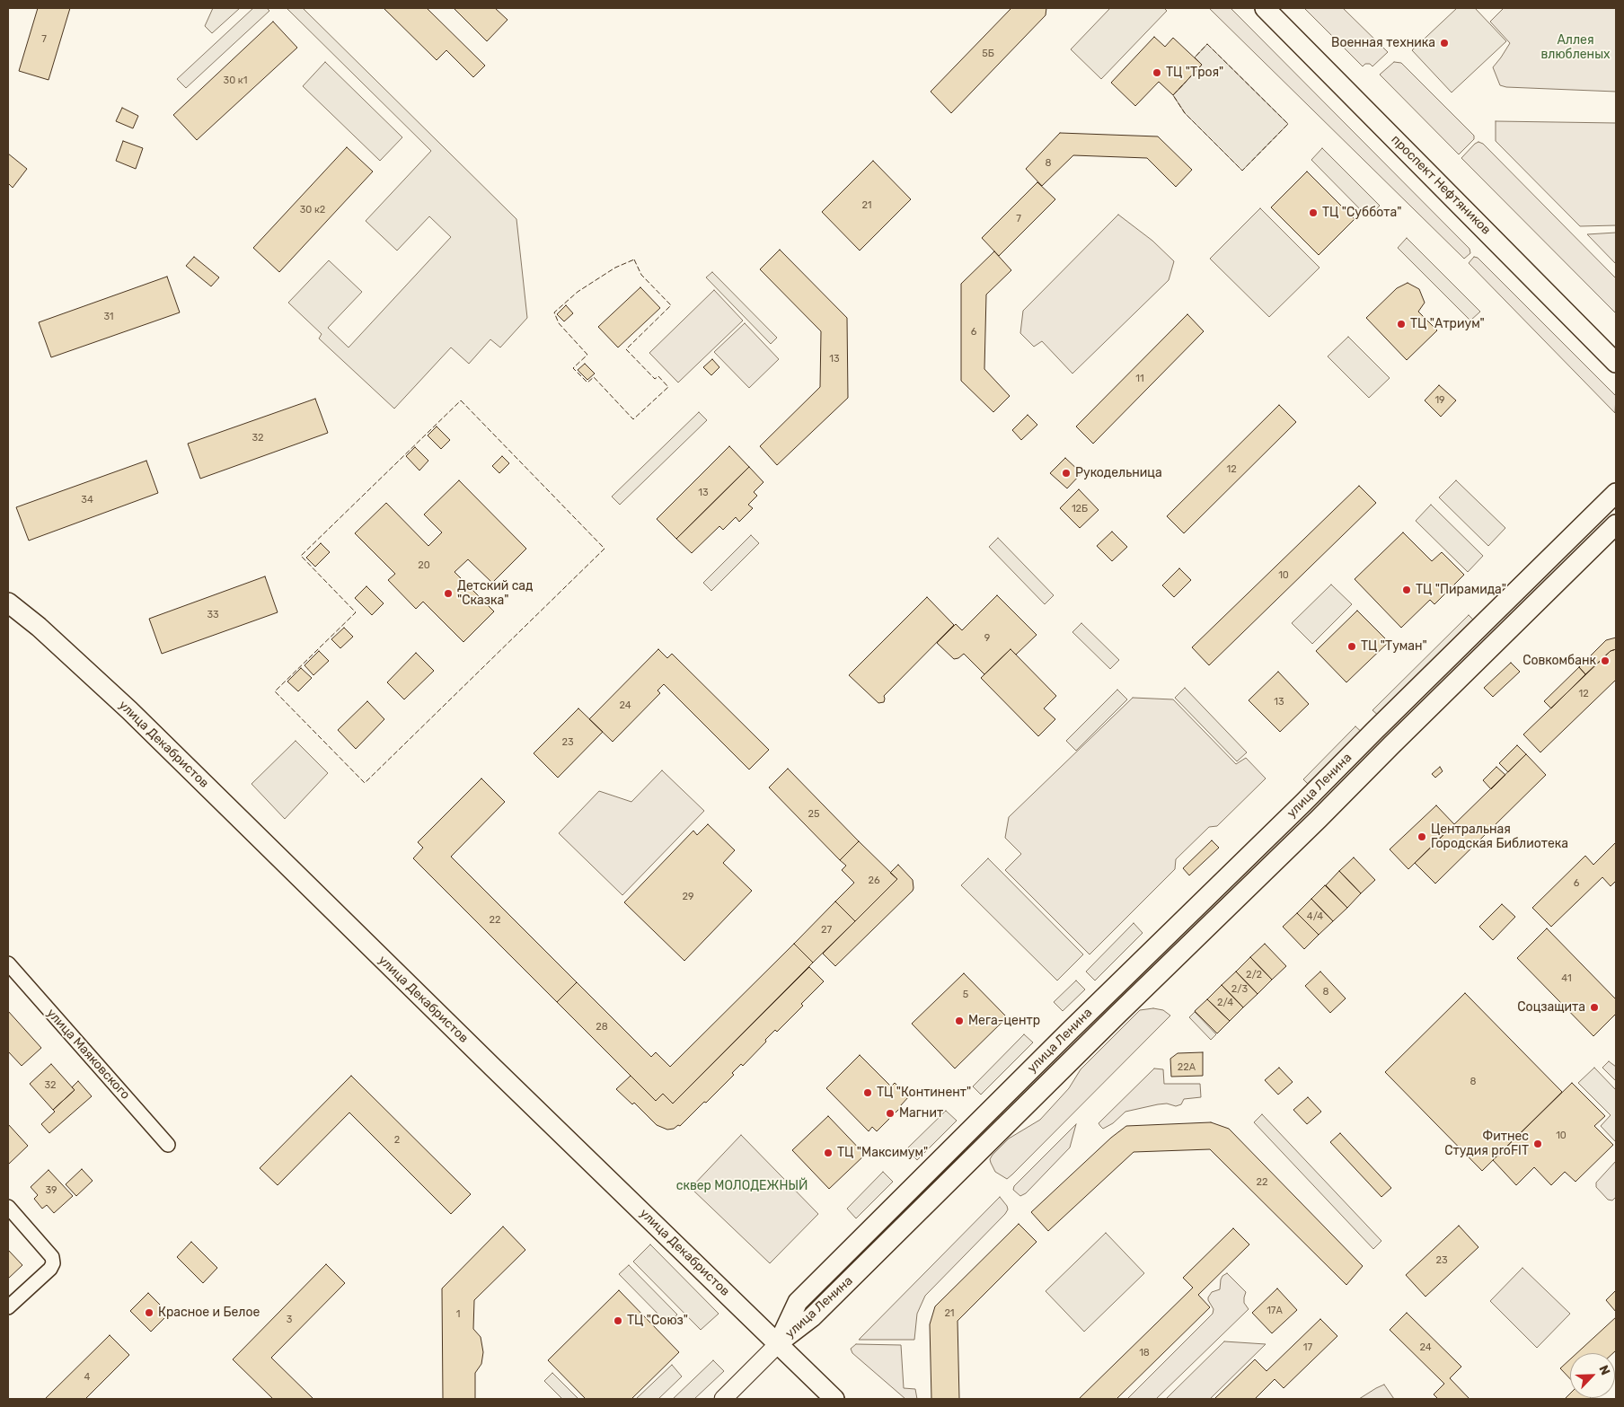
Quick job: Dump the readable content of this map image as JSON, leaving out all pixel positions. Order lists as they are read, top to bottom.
{
  "streets": {
    "main road": ["проспект Нефтяников", "улица Декабристов", "улица Ленина"],
    "street": ["улица Маяковского"]
  },
  "crossings": [
    ["улица Декабристов", "улица Ленина"]
  ],
  "parks": ["Аллея влюбленых", "сквер МОЛОДЕЖНЫЙ"],
  "places": [
    "Военная техника",
    "ТЦ \"Троя\"",
    "ТЦ \"Суббота\"",
    "ТЦ \"Атриум\"",
    "Рукодельница",
    "ТЦ \"Пирамида\"",
    "Детский сад \"Сказка\"",
    "ТЦ \"Туман\"",
    "Совкомбанк",
    "Центральная Городская Библиотека",
    "Соцзащита",
    "Мега-центр",
    "ТЦ \"Континент\"",
    "Магнит",
    "Фитнес Студия proFIT",
    "ТЦ \"Максимум\"",
    "Красное и Белое",
    "ТЦ \"Союз\""
  ],
  "house_numbers": [
    "7",
    "5Б",
    "30 к1",
    "8",
    "21",
    "30 к2",
    "7",
    "31",
    "6",
    "13",
    "11",
    "19",
    "32",
    "12",
    "13",
    "34",
    "12Б",
    "20",
    "10",
    "33",
    "9",
    "12",
    "13",
    "24",
    "23",
    "25",
    "26",
    "6",
    "29",
    "4/4",
    "22",
    "27",
    "2/2",
    "41",
    "2/3",
    "8",
    "5",
    "2/4",
    "28",
    "22А",
    "8",
    "32",
    "10",
    "2",
    "22",
    "39",
    "23",
    "17А",
    "21",
    "1",
    "3",
    "17",
    "24",
    "18",
    "4"
  ],
  "north": "top right"
}
